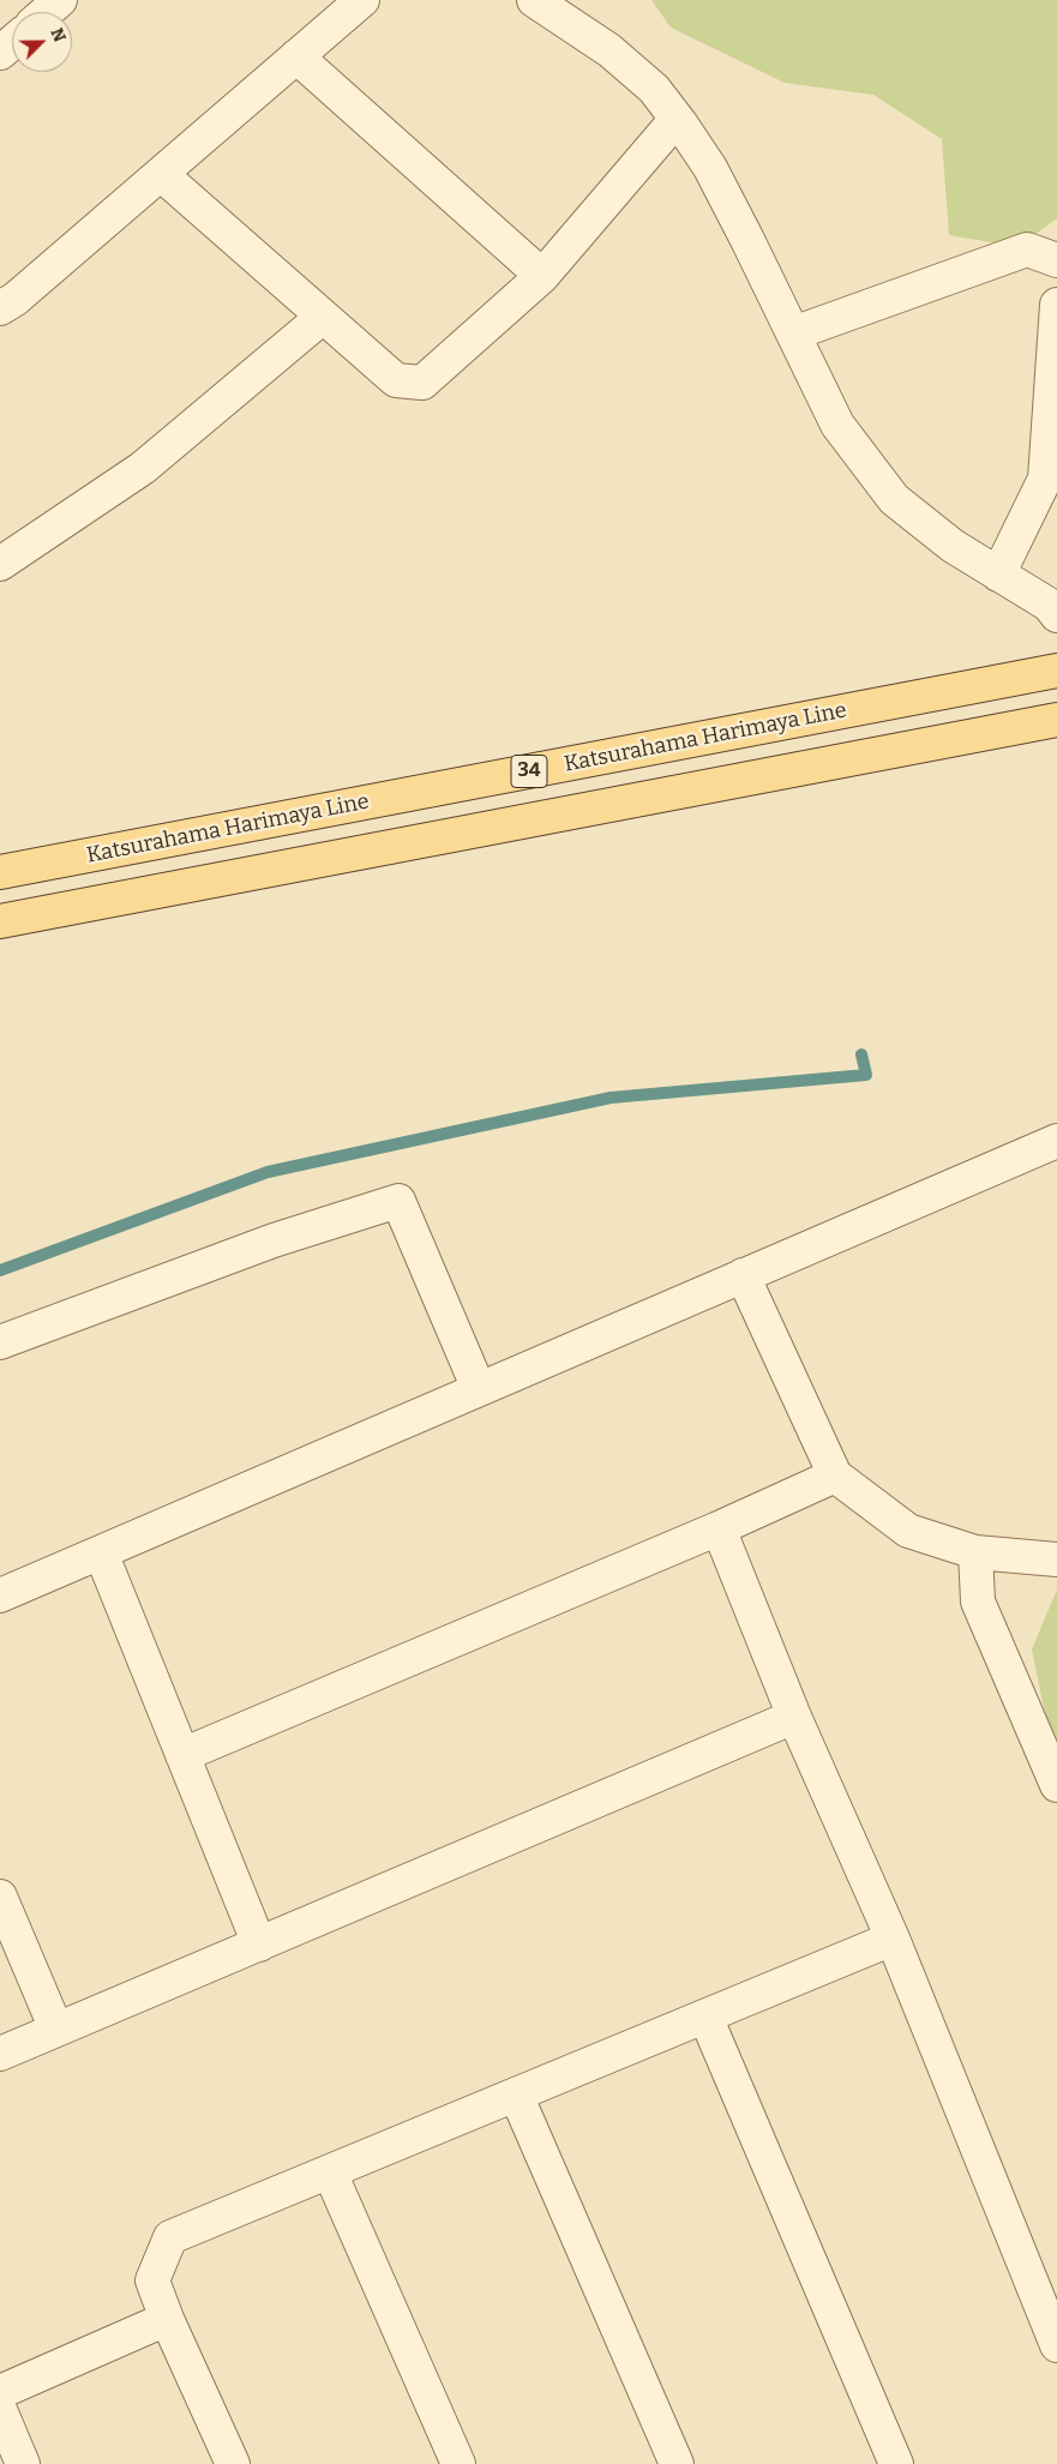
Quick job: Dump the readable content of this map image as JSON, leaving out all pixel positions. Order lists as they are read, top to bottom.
{
  "streets": {
    "main road": ["Katsurahama Harimaya Line", "34"]
  },
  "north": "top right"
}
